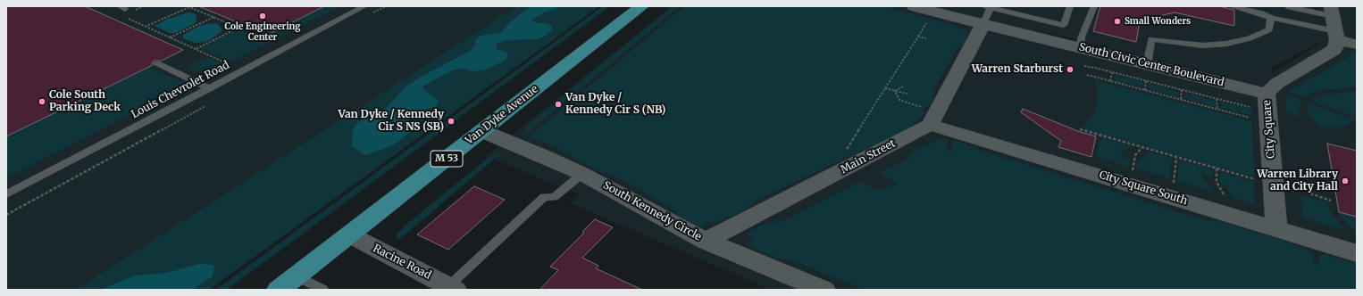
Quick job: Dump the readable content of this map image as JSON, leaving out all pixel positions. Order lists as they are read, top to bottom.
{
  "streets": {
    "main road": ["Van Dyke Avenue", "M 53"],
    "street": [
      "South Civic Center Boulevard",
      "City Square",
      "Main Street",
      "City Square South",
      "South Kennedy Circle",
      "Racine Road"
    ],
    "lane": ["Louis Chevrolet Road"]
  },
  "crossings": [
    ["South Civic Center Boulevard", "City Square"],
    ["Van Dyke Avenue", "South Kennedy Circle"],
    ["Van Dyke Avenue", "Racine Road"],
    ["City Square", "City Square South"],
    ["Main Street", "City Square South"],
    ["Main Street", "South Kennedy Circle"]
  ],
  "places": [
    "Cole Engineering Center",
    "Small Wonders",
    "Warren Starburst",
    "Cole South Parking Deck",
    "Van Dyke / Kennedy Cir S (NB)",
    "Van Dyke / Kennedy Cir S NS (SB)",
    "Warren Library and City Hall"
  ]
}
